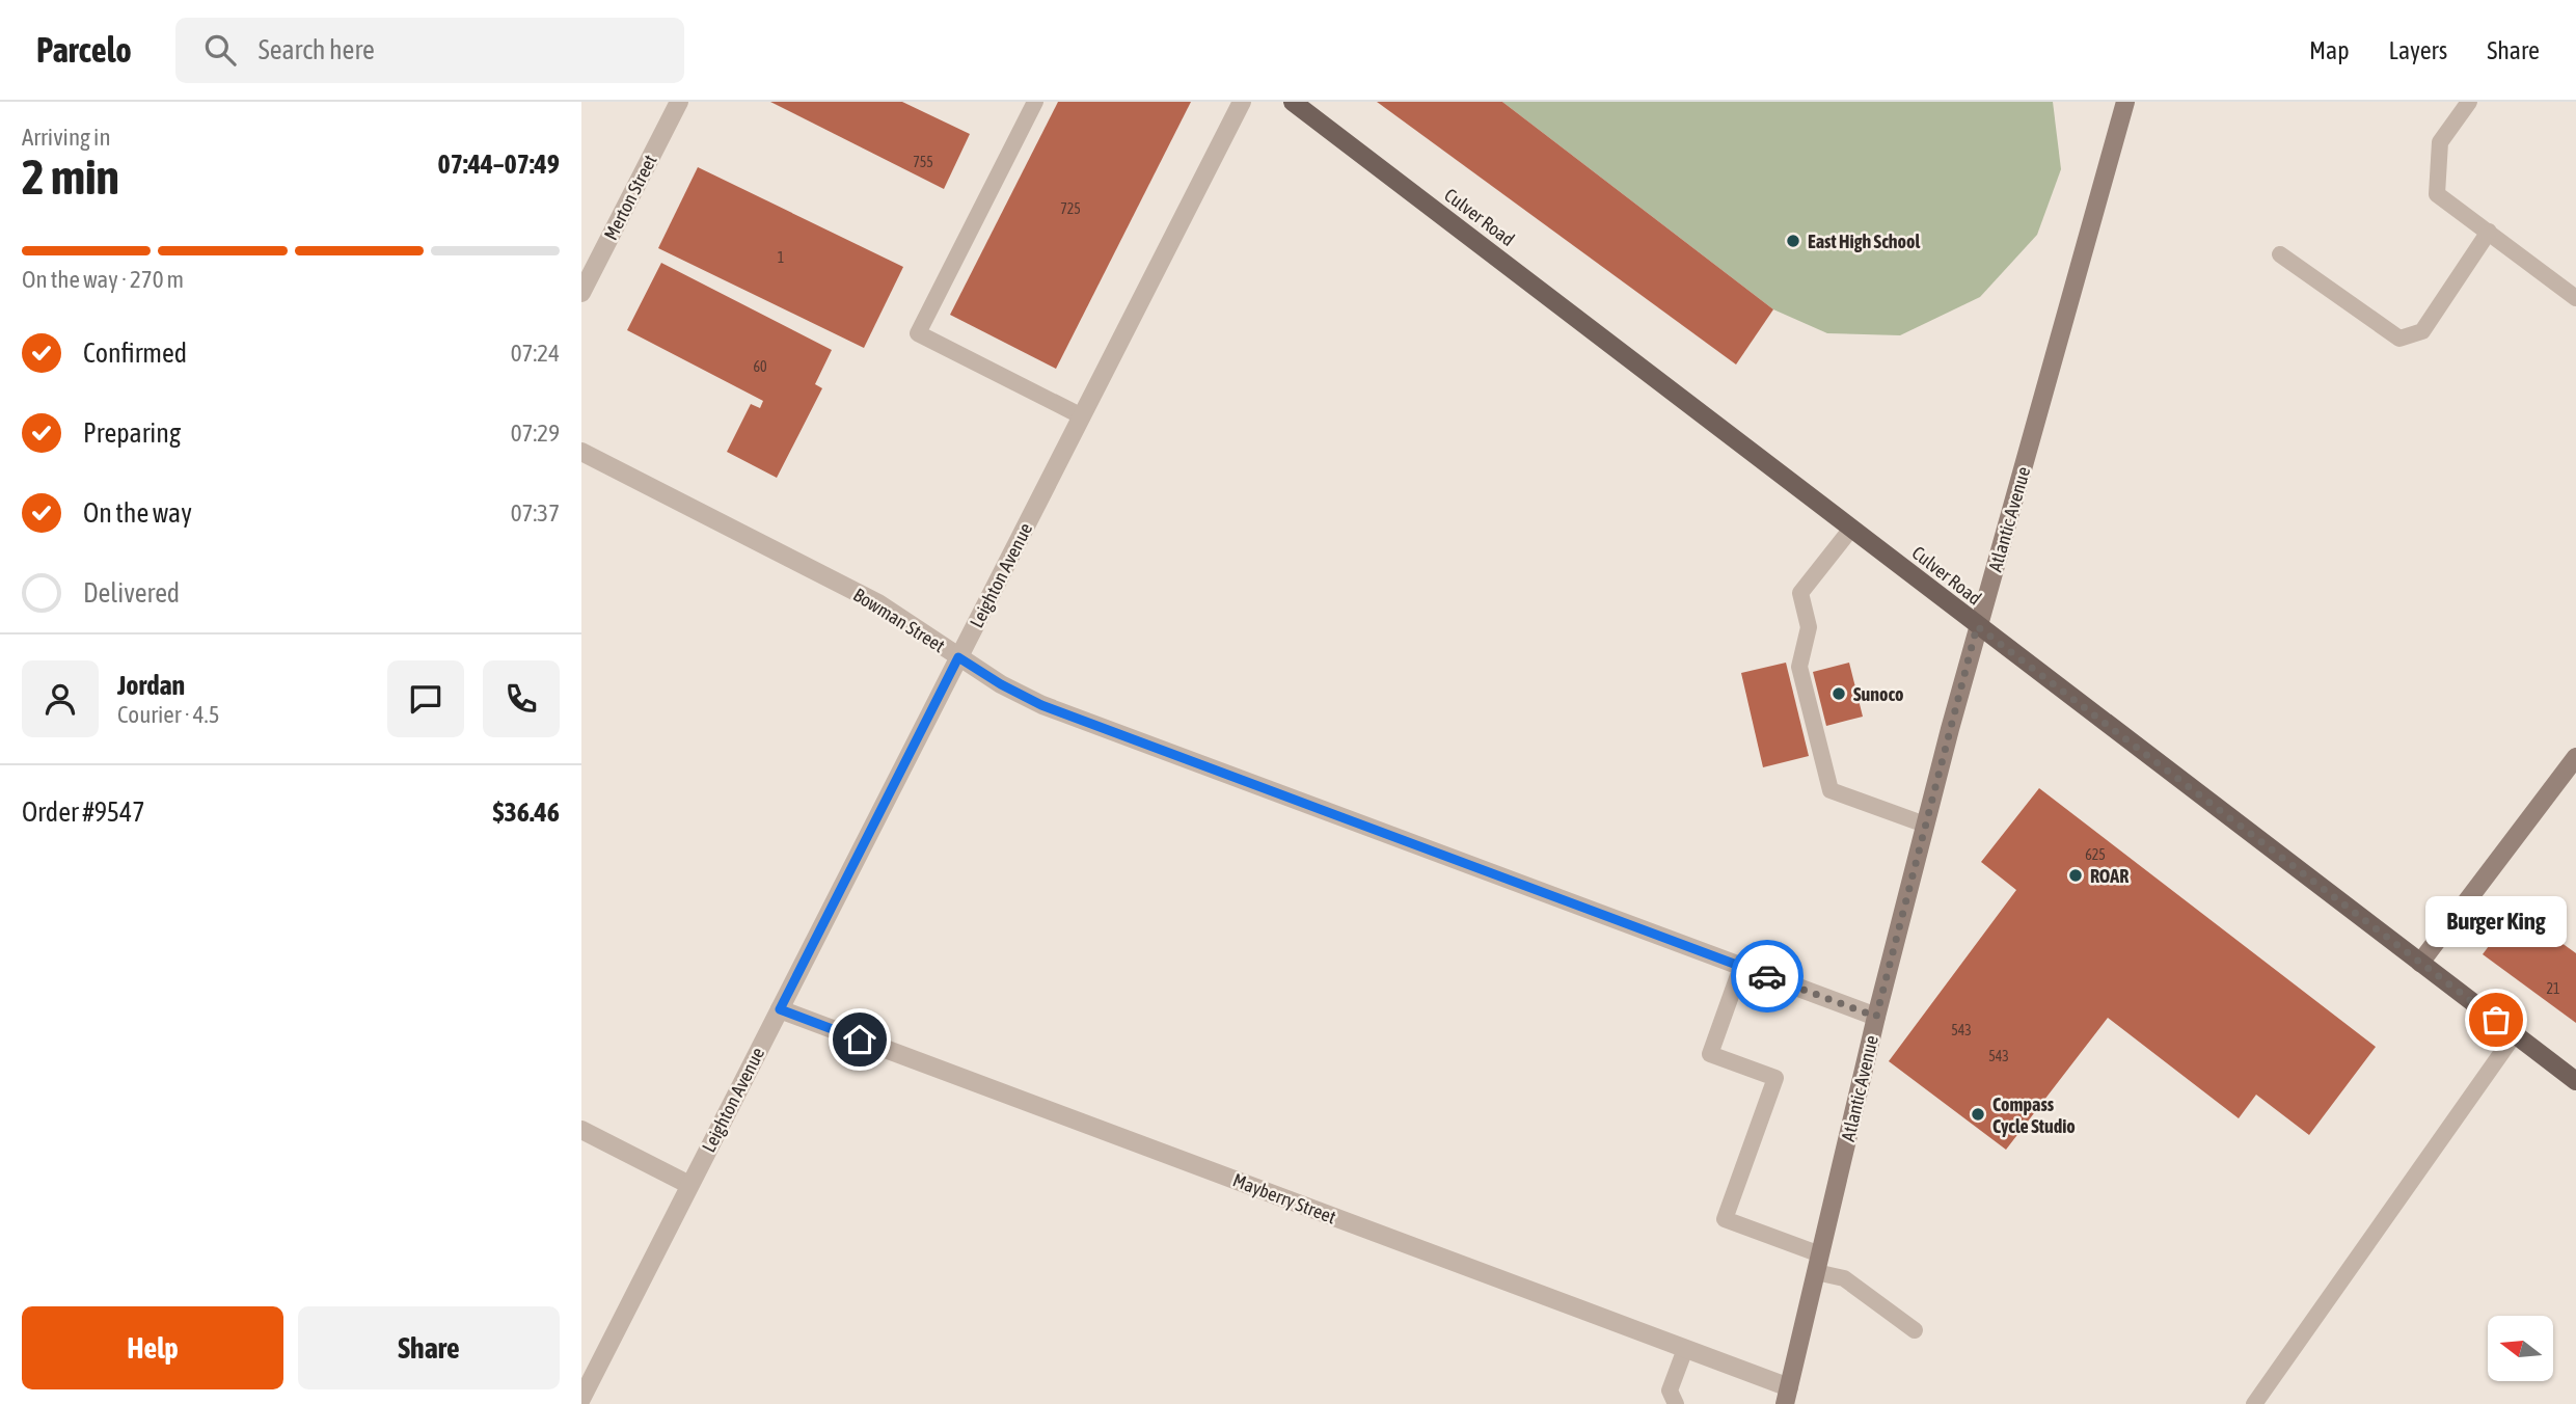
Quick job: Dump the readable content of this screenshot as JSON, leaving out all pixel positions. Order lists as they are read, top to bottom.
{
  "streets": {
    "main road": ["Culver Road", "Atlantic Avenue"],
    "street": [
      "Merton Street",
      "Leighton Avenue",
      "Bowman Street",
      "Mayberry Street"
    ]
  },
  "crossings": [
    ["Culver Road", "Atlantic Avenue"],
    ["Atlantic Avenue", "Bowman Street"],
    ["Atlantic Avenue", "Mayberry Street"],
    ["Leighton Avenue", "Bowman Street"],
    ["Leighton Avenue", "Mayberry Street"]
  ],
  "places": [
    "East High School",
    "Sunoco",
    "ROAR",
    "Burger King",
    "Compass Cycle Studio"
  ],
  "house_numbers": [
    "755",
    "725",
    "1",
    "60",
    "625",
    "21",
    "543",
    "543"
  ],
  "north": "left",
  "page": {
    "header": "Parcelo",
    "search": "Search here",
    "nav": ["Map", "Layers", "Share"],
    "heading": ["2 min", "Arriving in", "07:44–07:49"],
    "panel": [
      "Jordan",
      "Courier · 4.5",
      "Order #9547",
      "$36.46"
    ],
    "bar": "On the way · 270 m",
    "list": [
      ["Confirmed", "07:24"],
      ["Preparing", "07:29"],
      ["On the way", "07:37"],
      "Delivered"
    ],
    "bubble": "Burger King",
    "buttons": ["Help", "Share"]
  }
}
